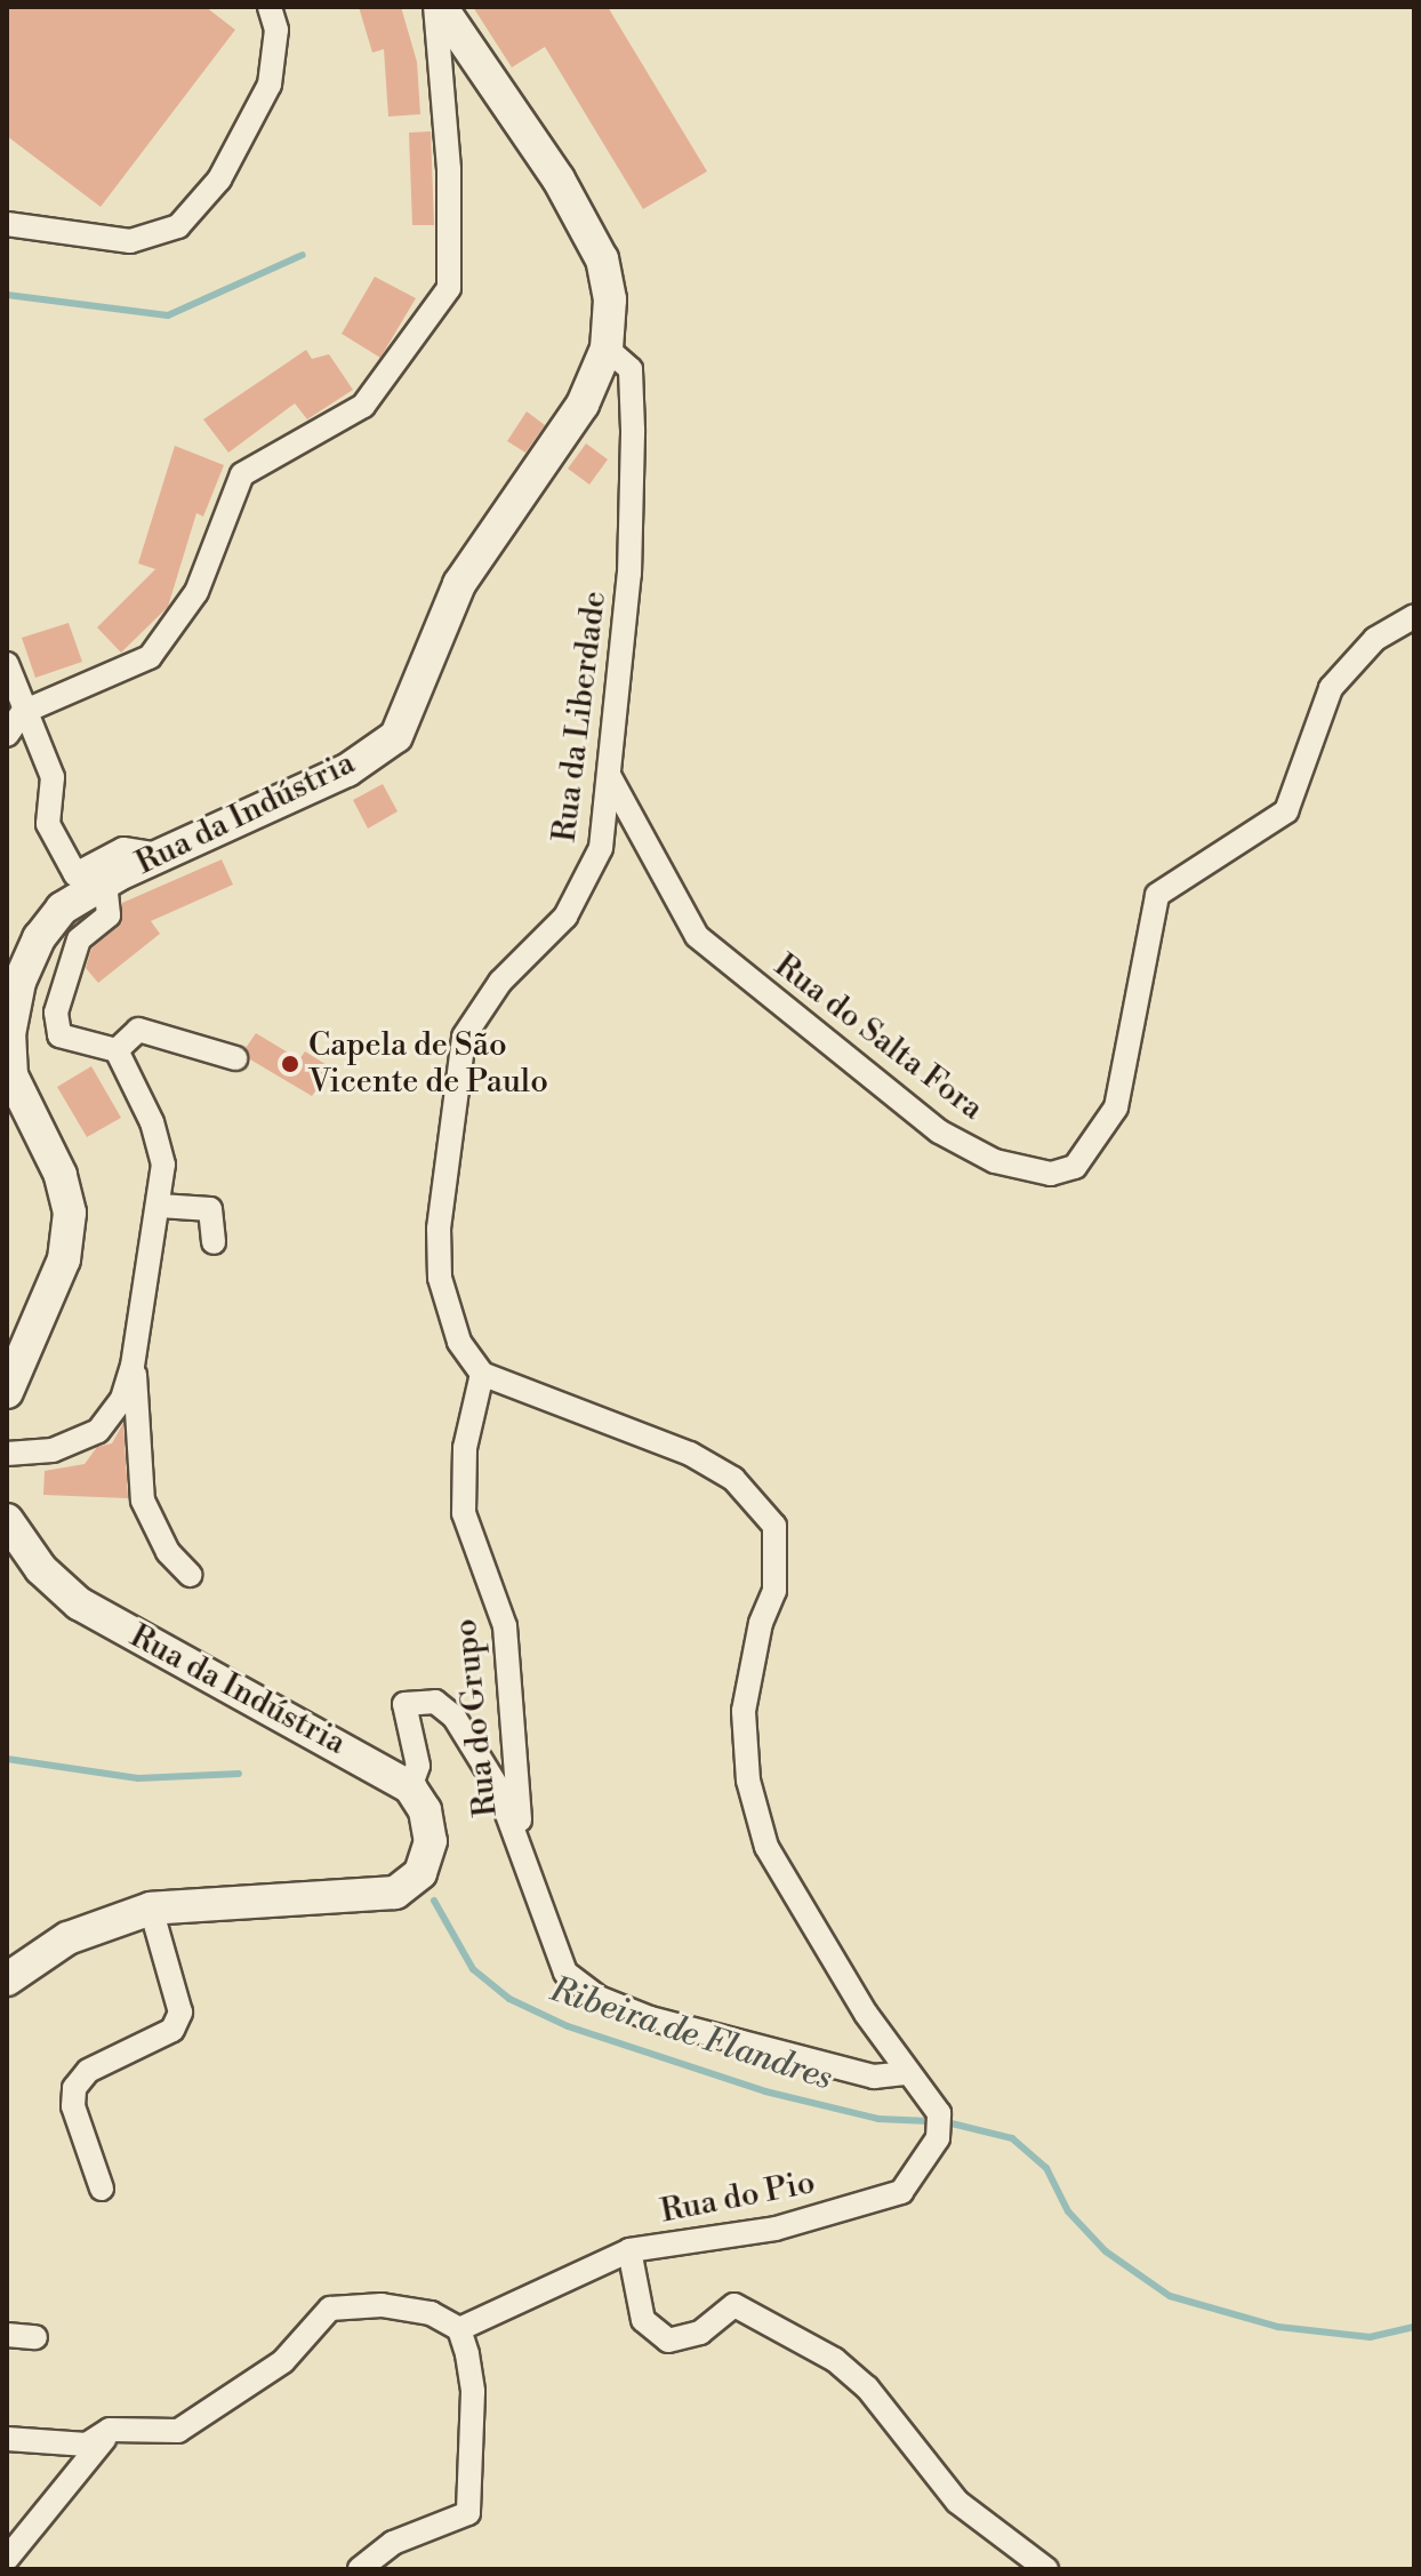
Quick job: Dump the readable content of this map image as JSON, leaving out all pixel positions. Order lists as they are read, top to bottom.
{
  "streets": {
    "street": [
      "Rua da Liberdade",
      "Rua da Indústria",
      "Rua do Salta Fora",
      "Rua do Grupo",
      "Rua do Pio"
    ]
  },
  "crossings": [
    ["Rua da Liberdade", "Rua da Indústria"],
    ["Rua da Liberdade", "Rua do Salta Fora"],
    ["Rua da Liberdade", "Rua do Grupo"],
    ["Rua da Liberdade", "Rua do Pio"],
    ["Rua do Grupo", "Rua do Pio"]
  ],
  "water": ["Ribeira de Flandres"],
  "places": ["Capela de São Vicente de Paulo"]
}
